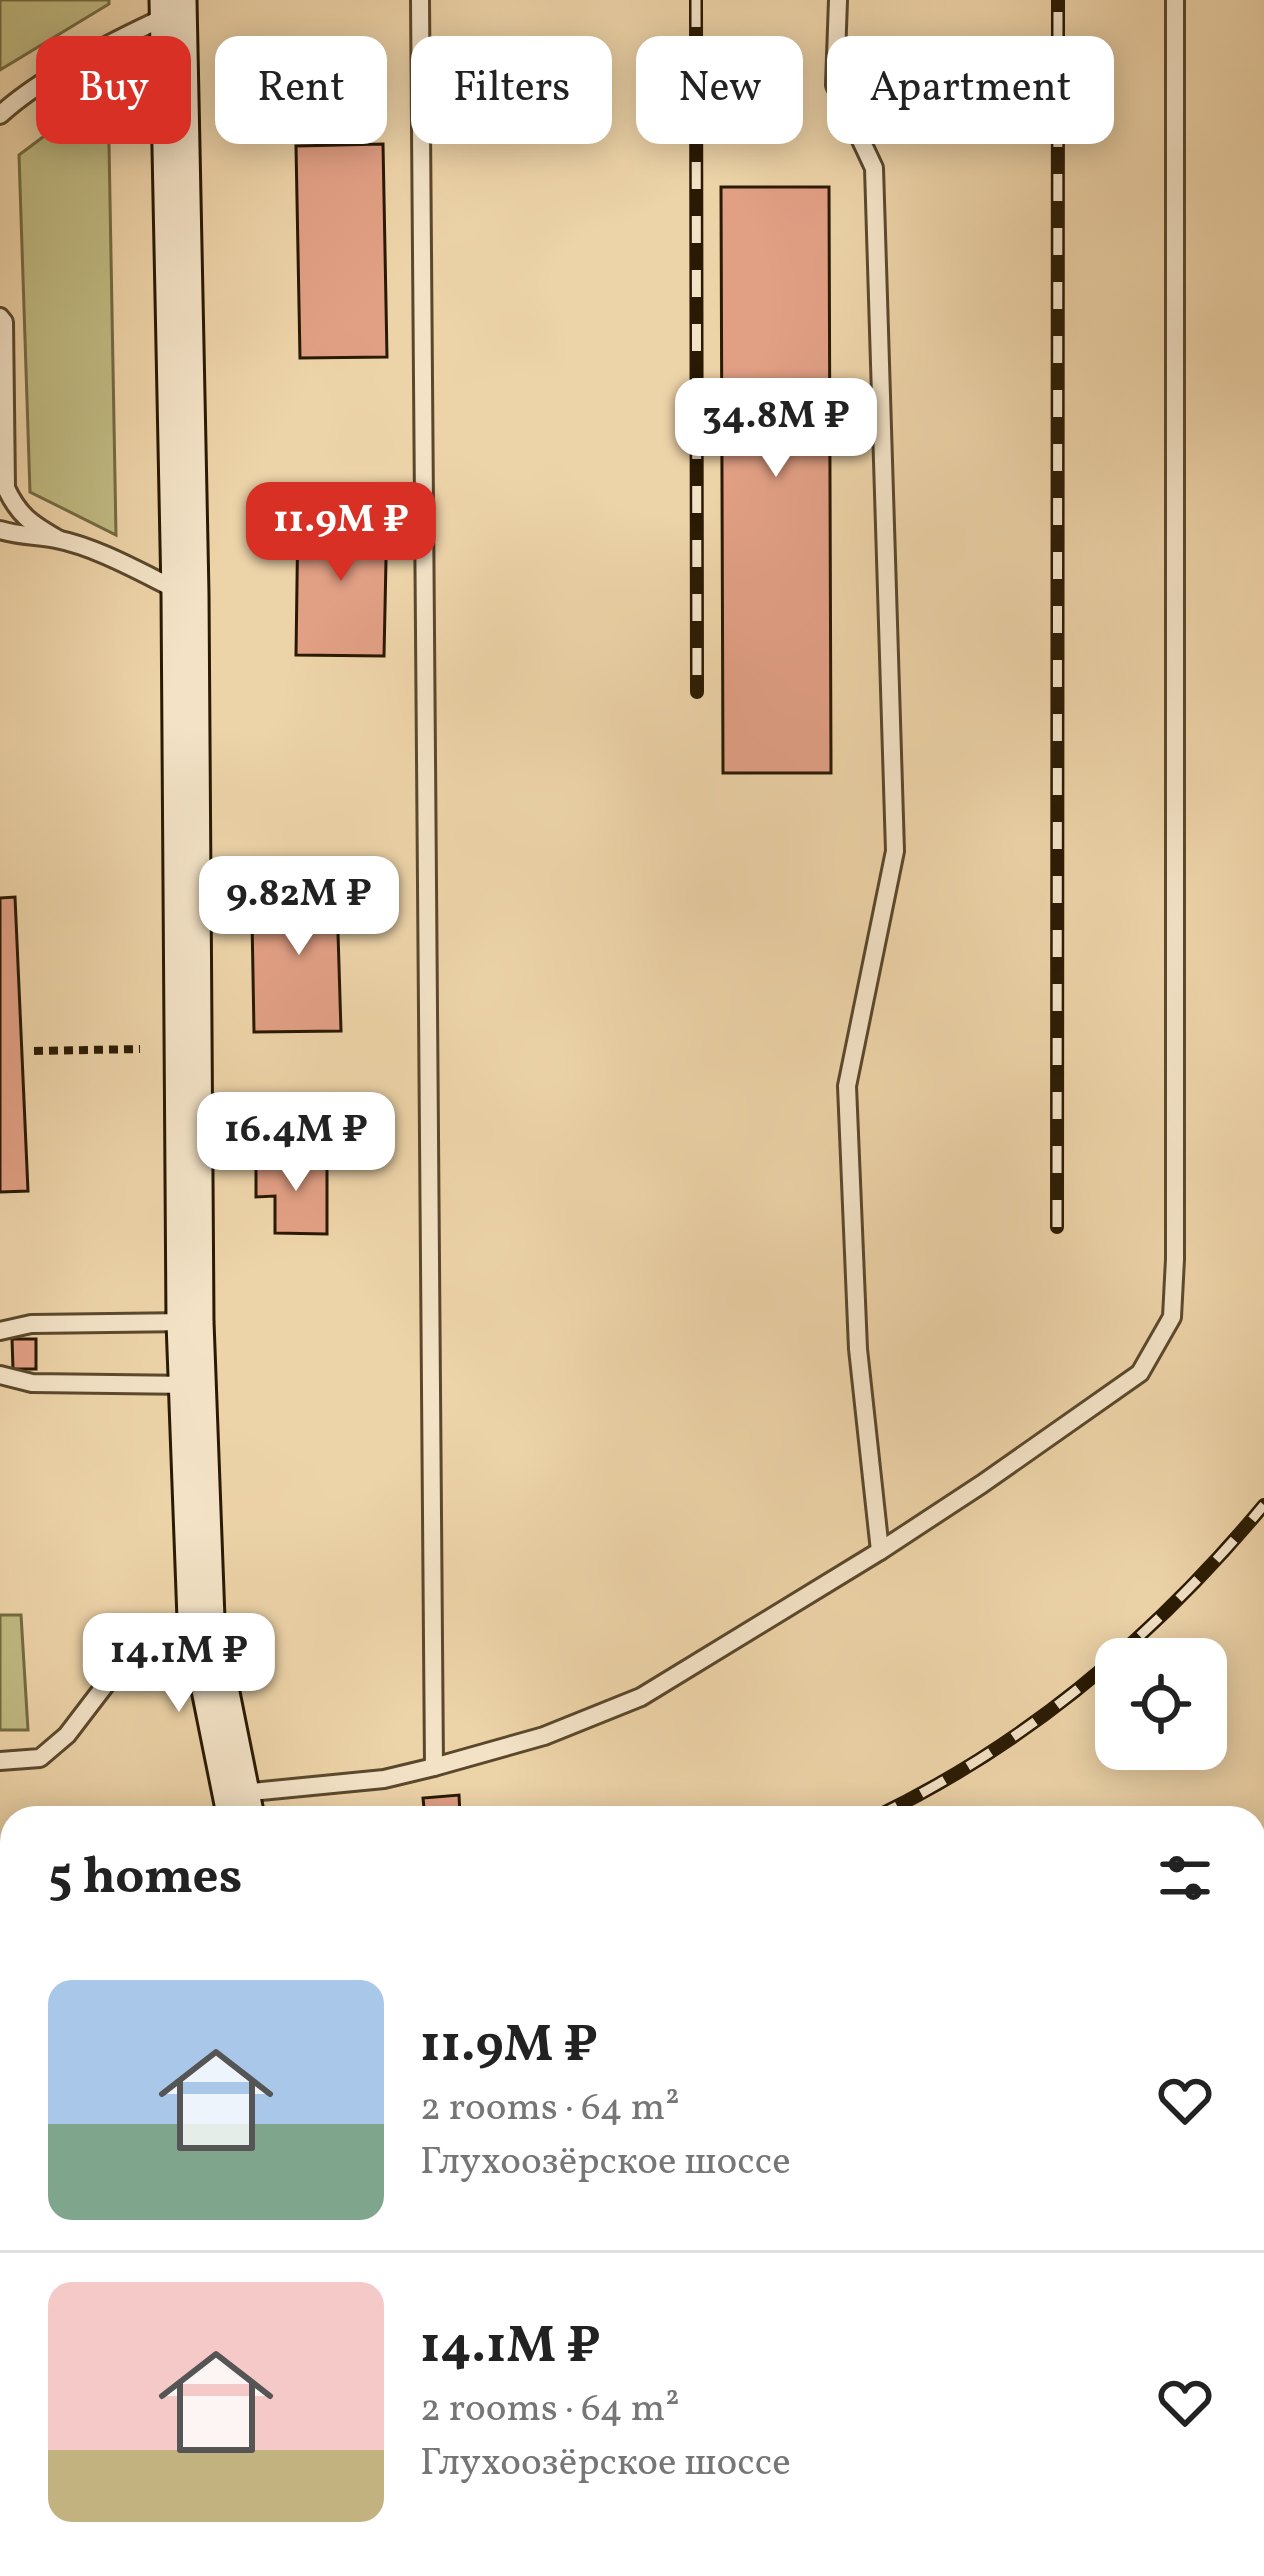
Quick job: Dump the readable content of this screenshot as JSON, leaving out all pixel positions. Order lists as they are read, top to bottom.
{
  "page": {
    "chip": [
      "Buy",
      "Rent",
      "Filters",
      "New",
      "Apartment"
    ],
    "price": [
      "34.8M ₽",
      "11.9M ₽",
      "9.82M ₽",
      "16.4M ₽",
      "14.1M ₽"
    ],
    "heading": "5 homes",
    "list": [
      {
        "name": "11.9M ₽",
        "note": "2 rooms · 64 m² · Глухоозёрское шоссе"
      },
      {
        "name": "14.1M ₽",
        "note": "2 rooms · 64 m² · Глухоозёрское шоссе"
      }
    ]
  }
}
